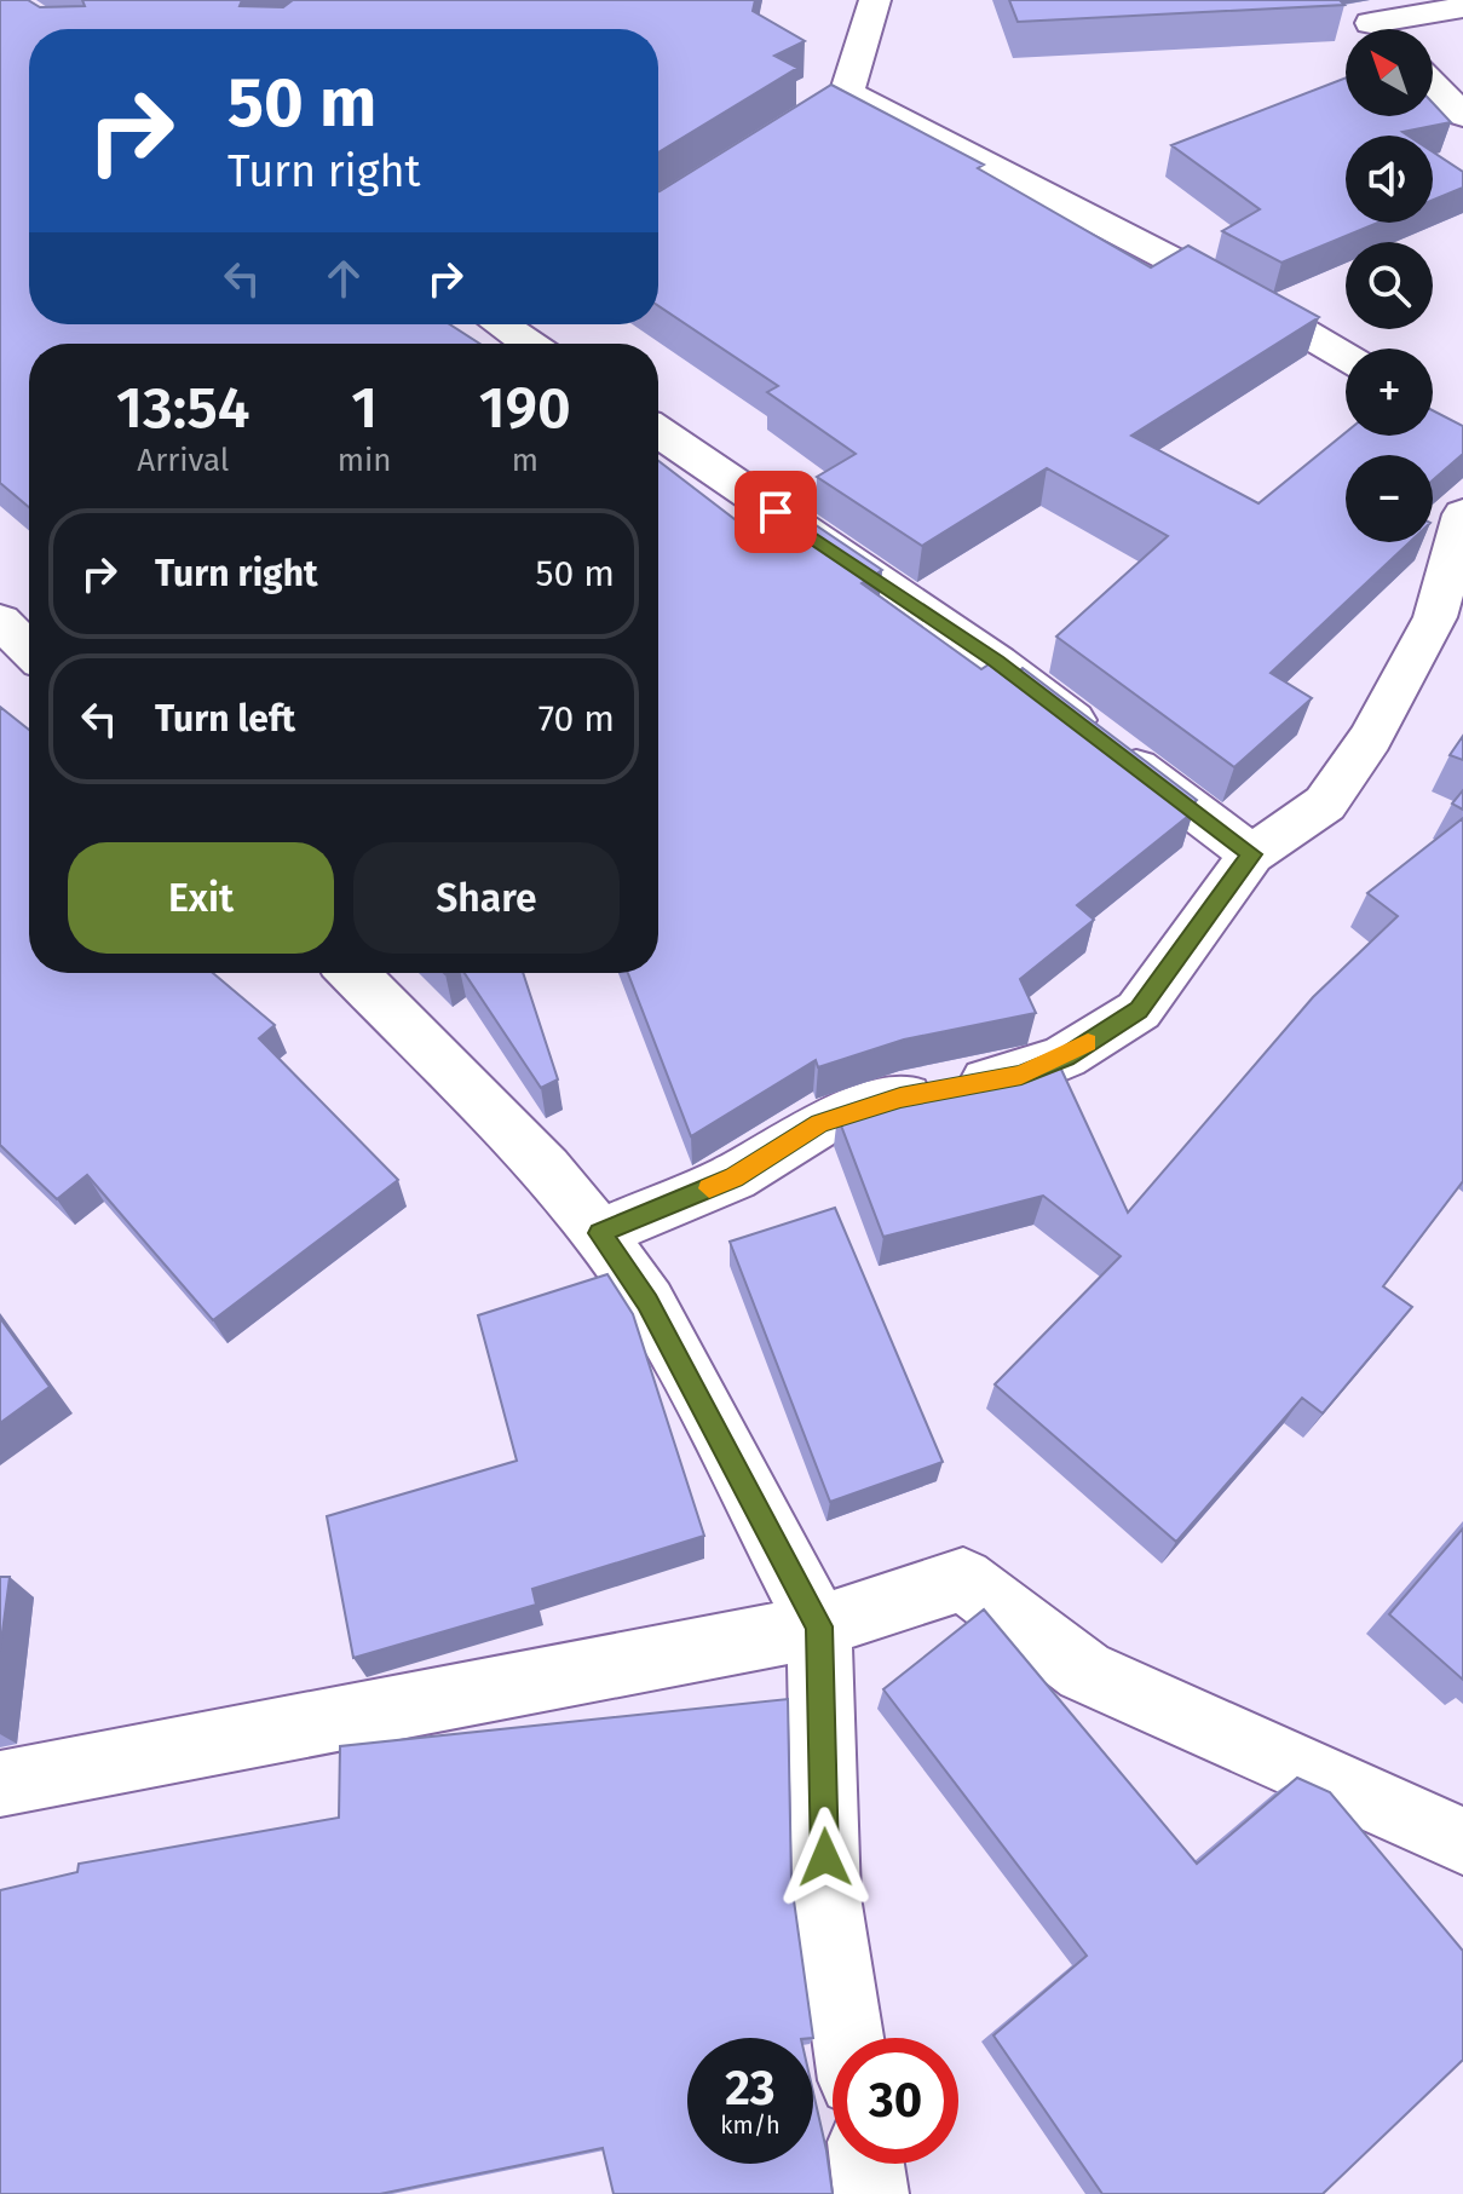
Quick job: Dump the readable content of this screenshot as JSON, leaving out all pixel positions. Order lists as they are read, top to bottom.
{
  "north": "top left",
  "page": {
    "map_buttons": ["+", "−"],
    "turn": ["50 m", "Turn right"],
    "eta": [
      "13:54",
      "Arrival",
      "1",
      "min",
      "190",
      "m"
    ],
    "list": [
      {
        "name": "Turn right",
        "value": "50 m"
      },
      {
        "name": "Turn left",
        "value": "70 m"
      }
    ],
    "buttons": ["Exit", "Share"],
    "speed": "23 km/h",
    "limit": "30"
  }
}
